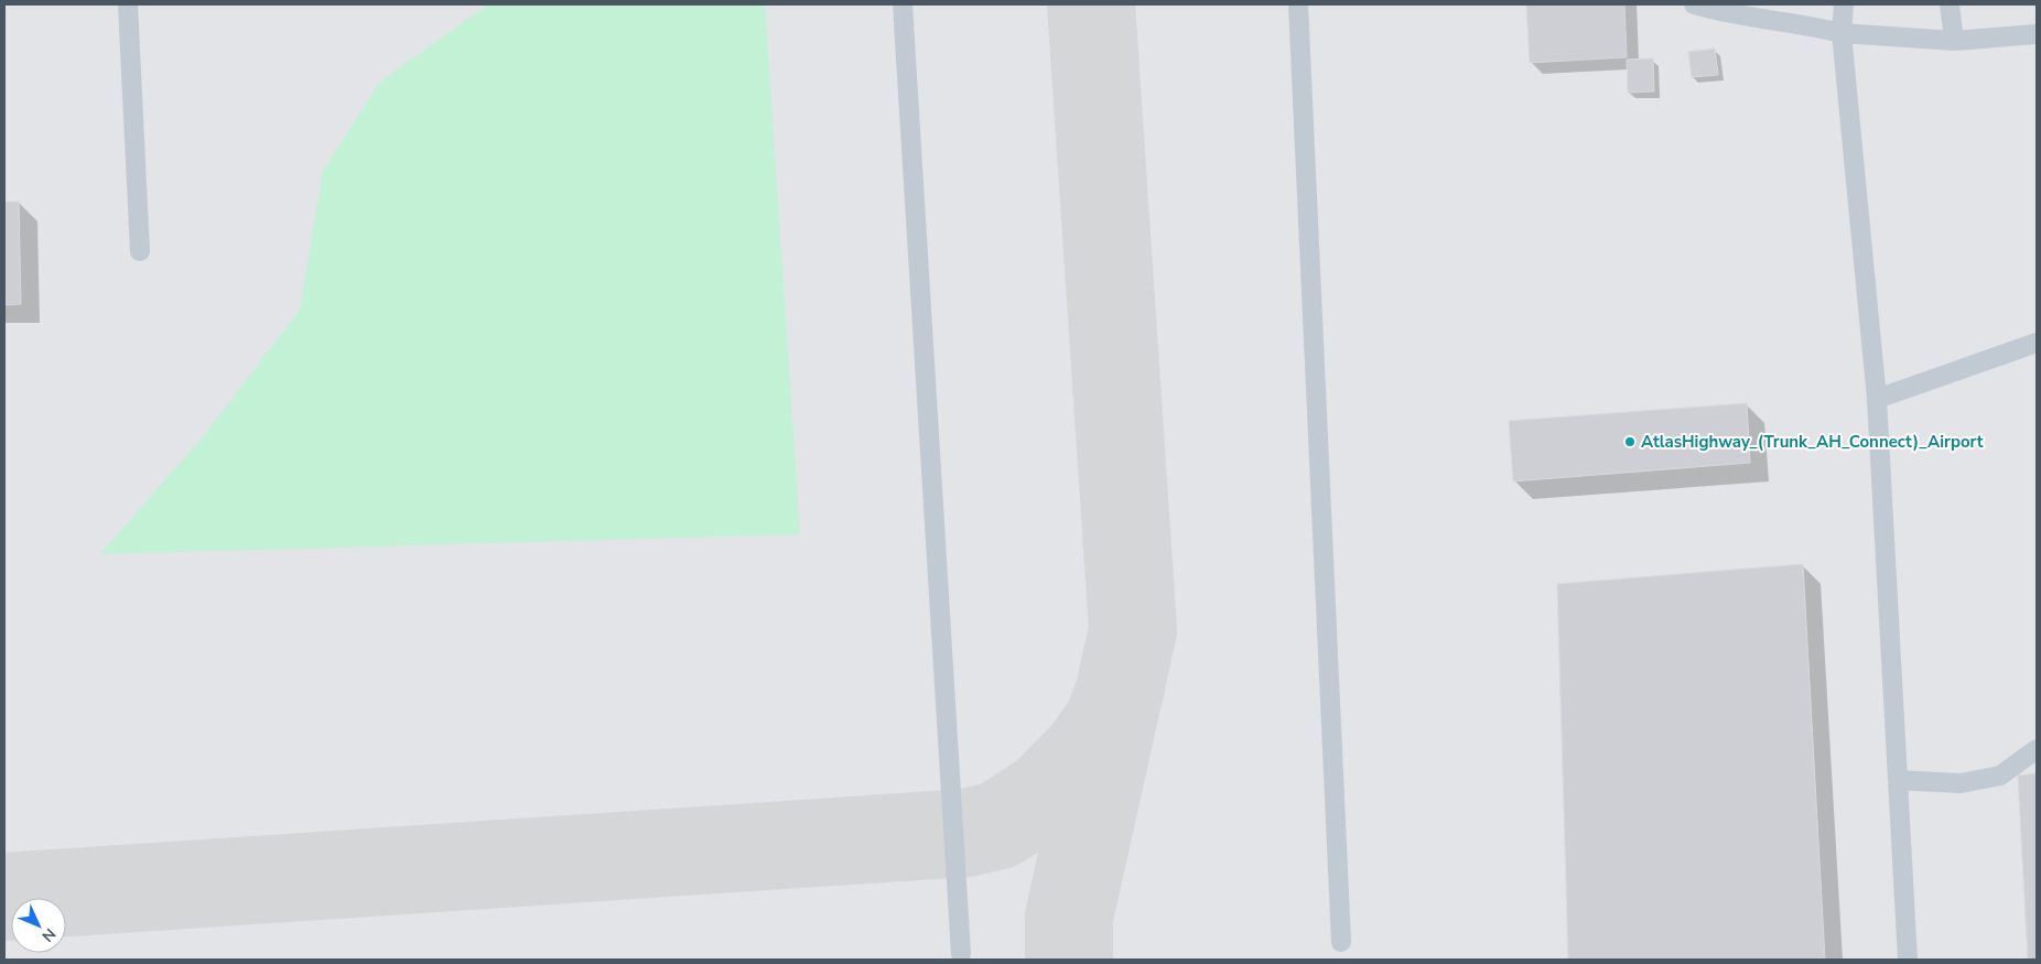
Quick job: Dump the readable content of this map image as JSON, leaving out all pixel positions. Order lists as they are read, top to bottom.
{
  "places": ["AtlasHighway_(Trunk_AH_Connect)_Airport"],
  "north": "bottom right"
}
